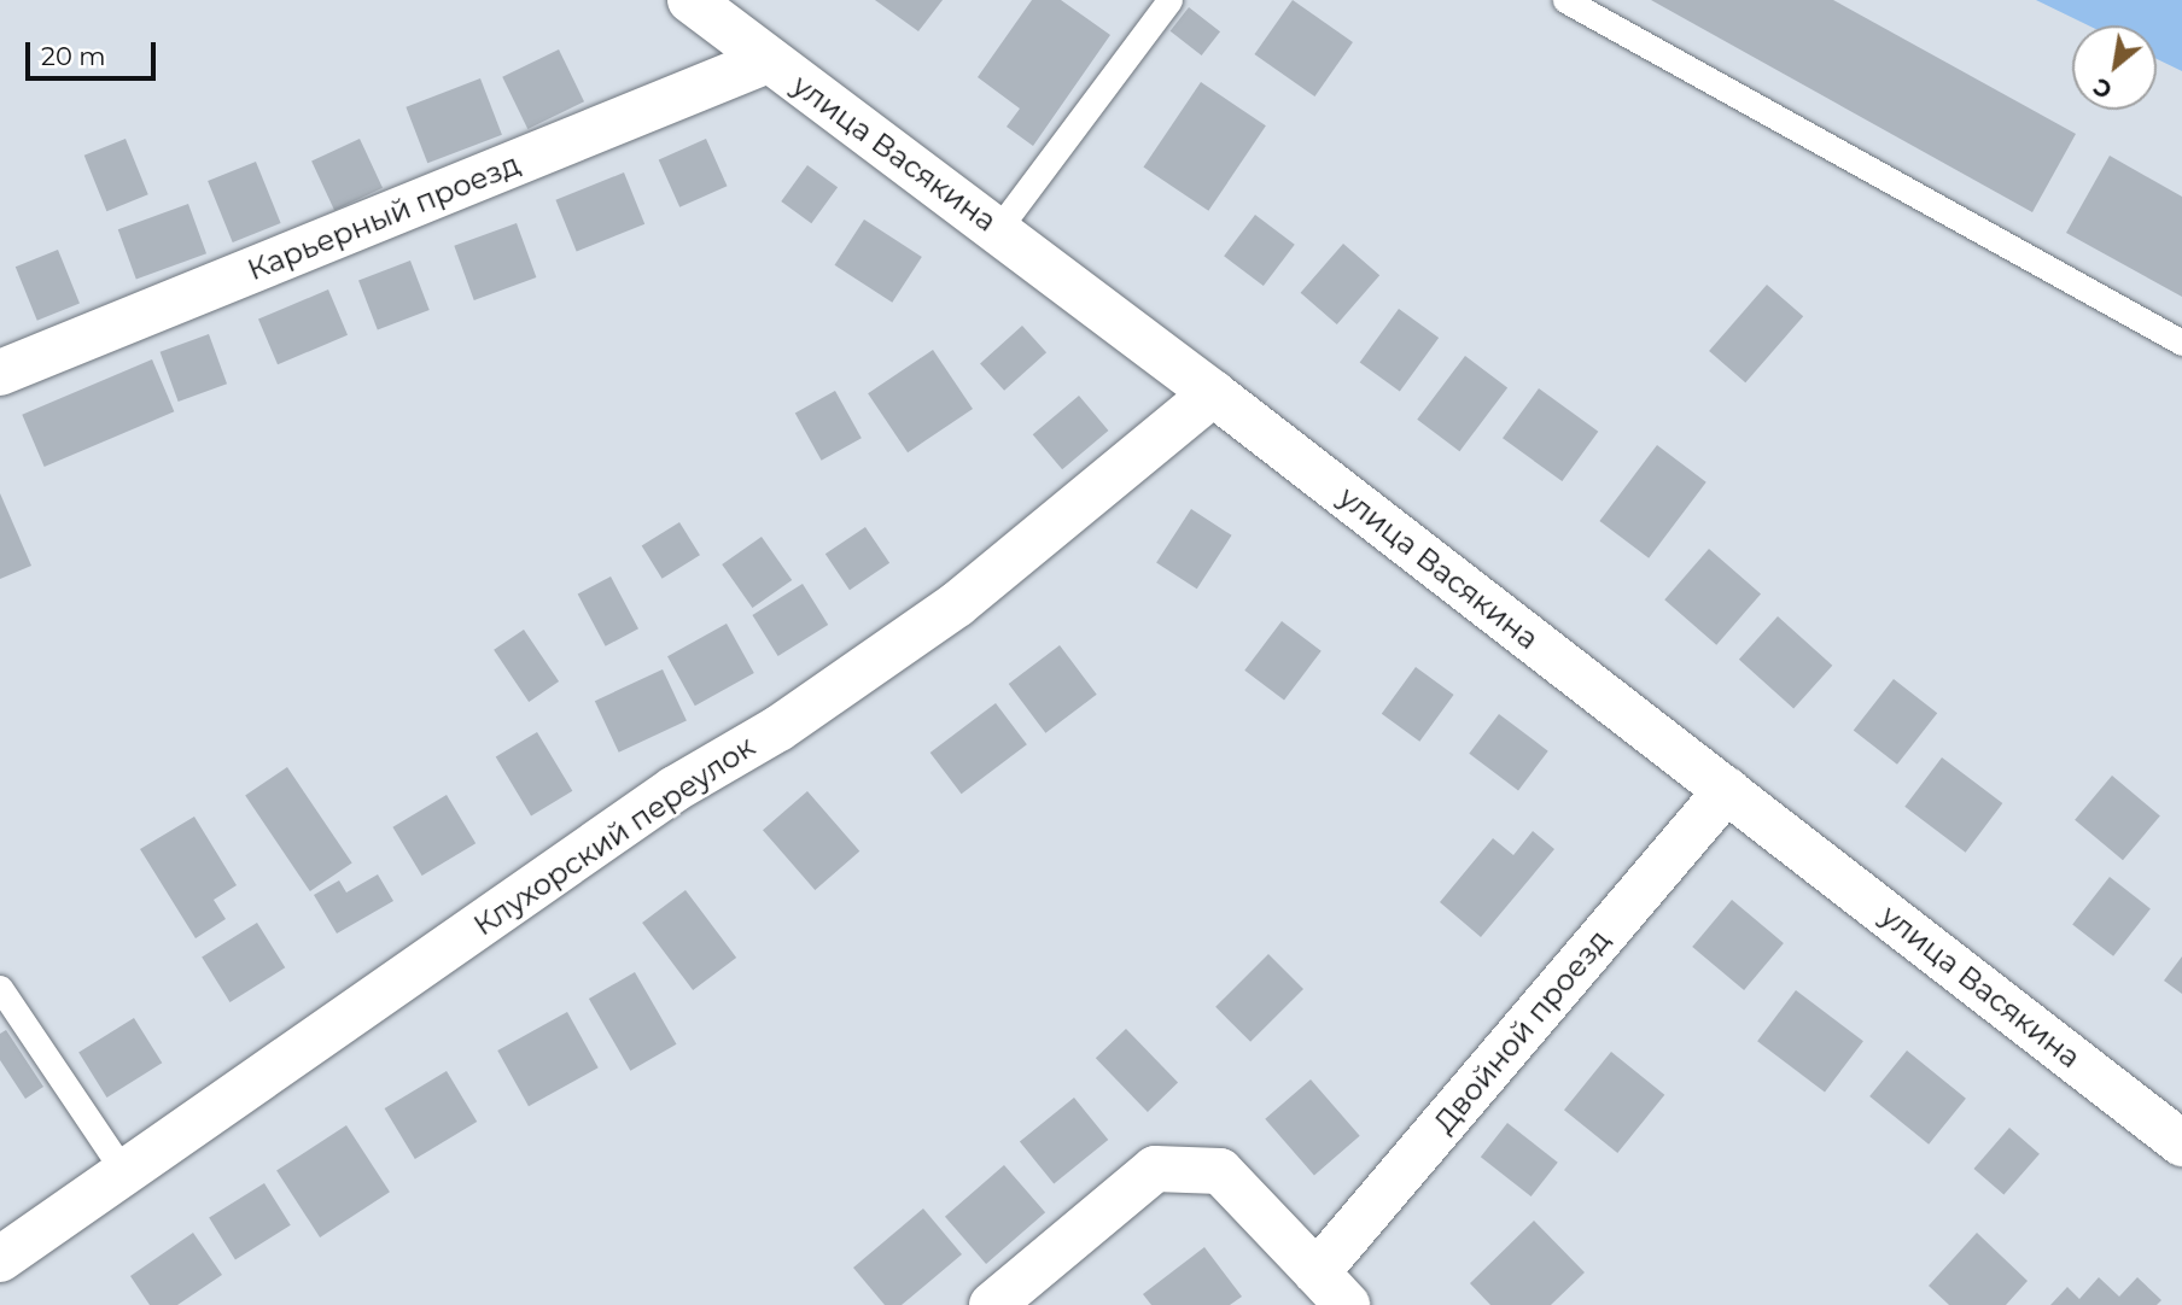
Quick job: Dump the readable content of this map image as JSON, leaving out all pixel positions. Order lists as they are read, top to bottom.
{
  "streets": {
    "street": [
      "улица Васякина",
      "Карьерный проезд",
      "Клухорский переулок",
      "Двойной проезд"
    ]
  },
  "crossings": [
    ["улица Васякина", "Карьерный проезд"],
    ["улица Васякина", "Клухорский переулок"],
    ["улица Васякина", "Двойной проезд"]
  ],
  "scale_bar": "20 m",
  "north": "bottom left"
}
